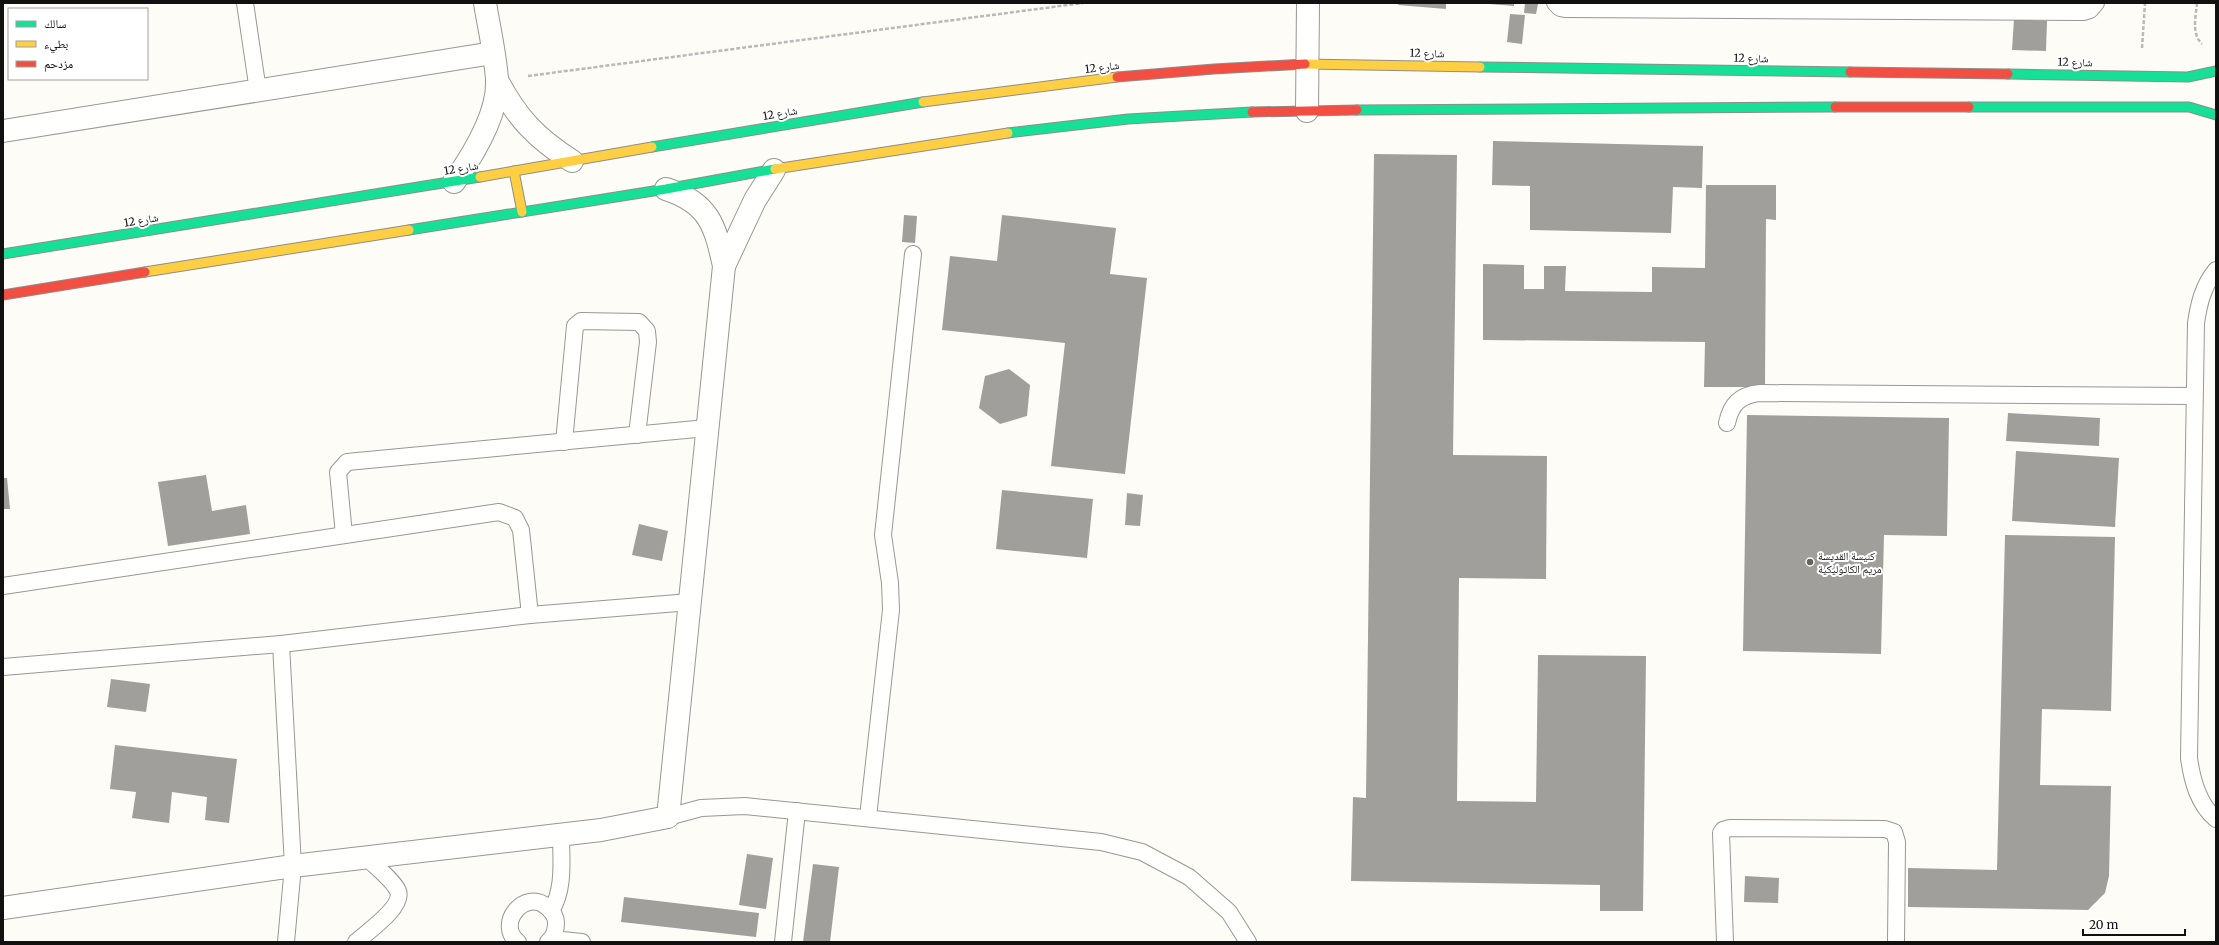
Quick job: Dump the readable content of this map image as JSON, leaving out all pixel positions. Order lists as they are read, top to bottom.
{
  "streets": {
    "street": ["شارع 12"]
  },
  "places": ["كنيسة القديسة مريم الكاثوليكية"],
  "legend": ["سالك", "بطيء", "مزدحم"],
  "scale_bar": "20 m"
}
